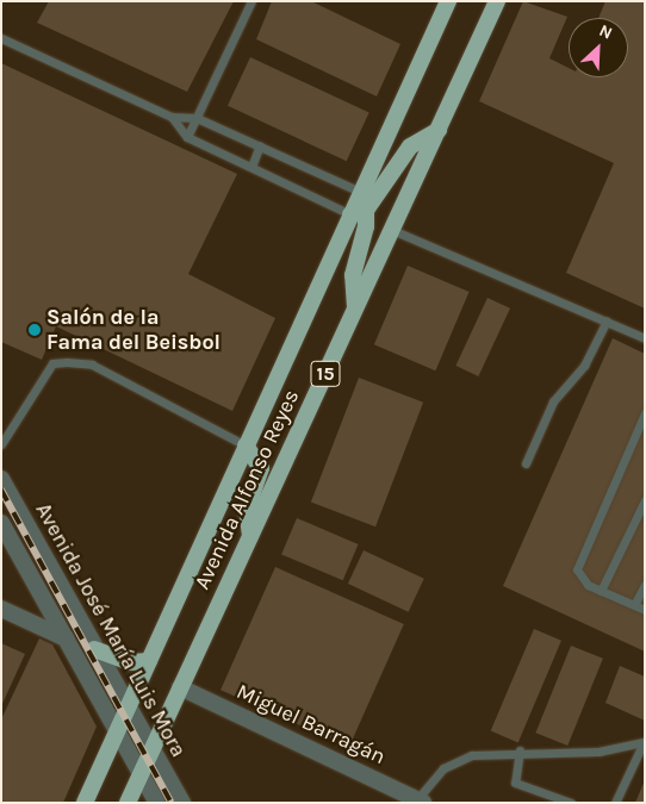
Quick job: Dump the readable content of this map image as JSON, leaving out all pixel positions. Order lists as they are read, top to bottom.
{
  "streets": {
    "highway": ["15", "Avenida Alfonso Reyes"],
    "street": ["Avenida José María Luis Mora", "Miguel Barragán"]
  },
  "crossings": [
    ["Avenida Alfonso Reyes", "Avenida José María Luis Mora"],
    ["Avenida Alfonso Reyes", "Miguel Barragán"]
  ],
  "places": ["Salón de la Fama del Beisbol"],
  "north": "top right"
}
